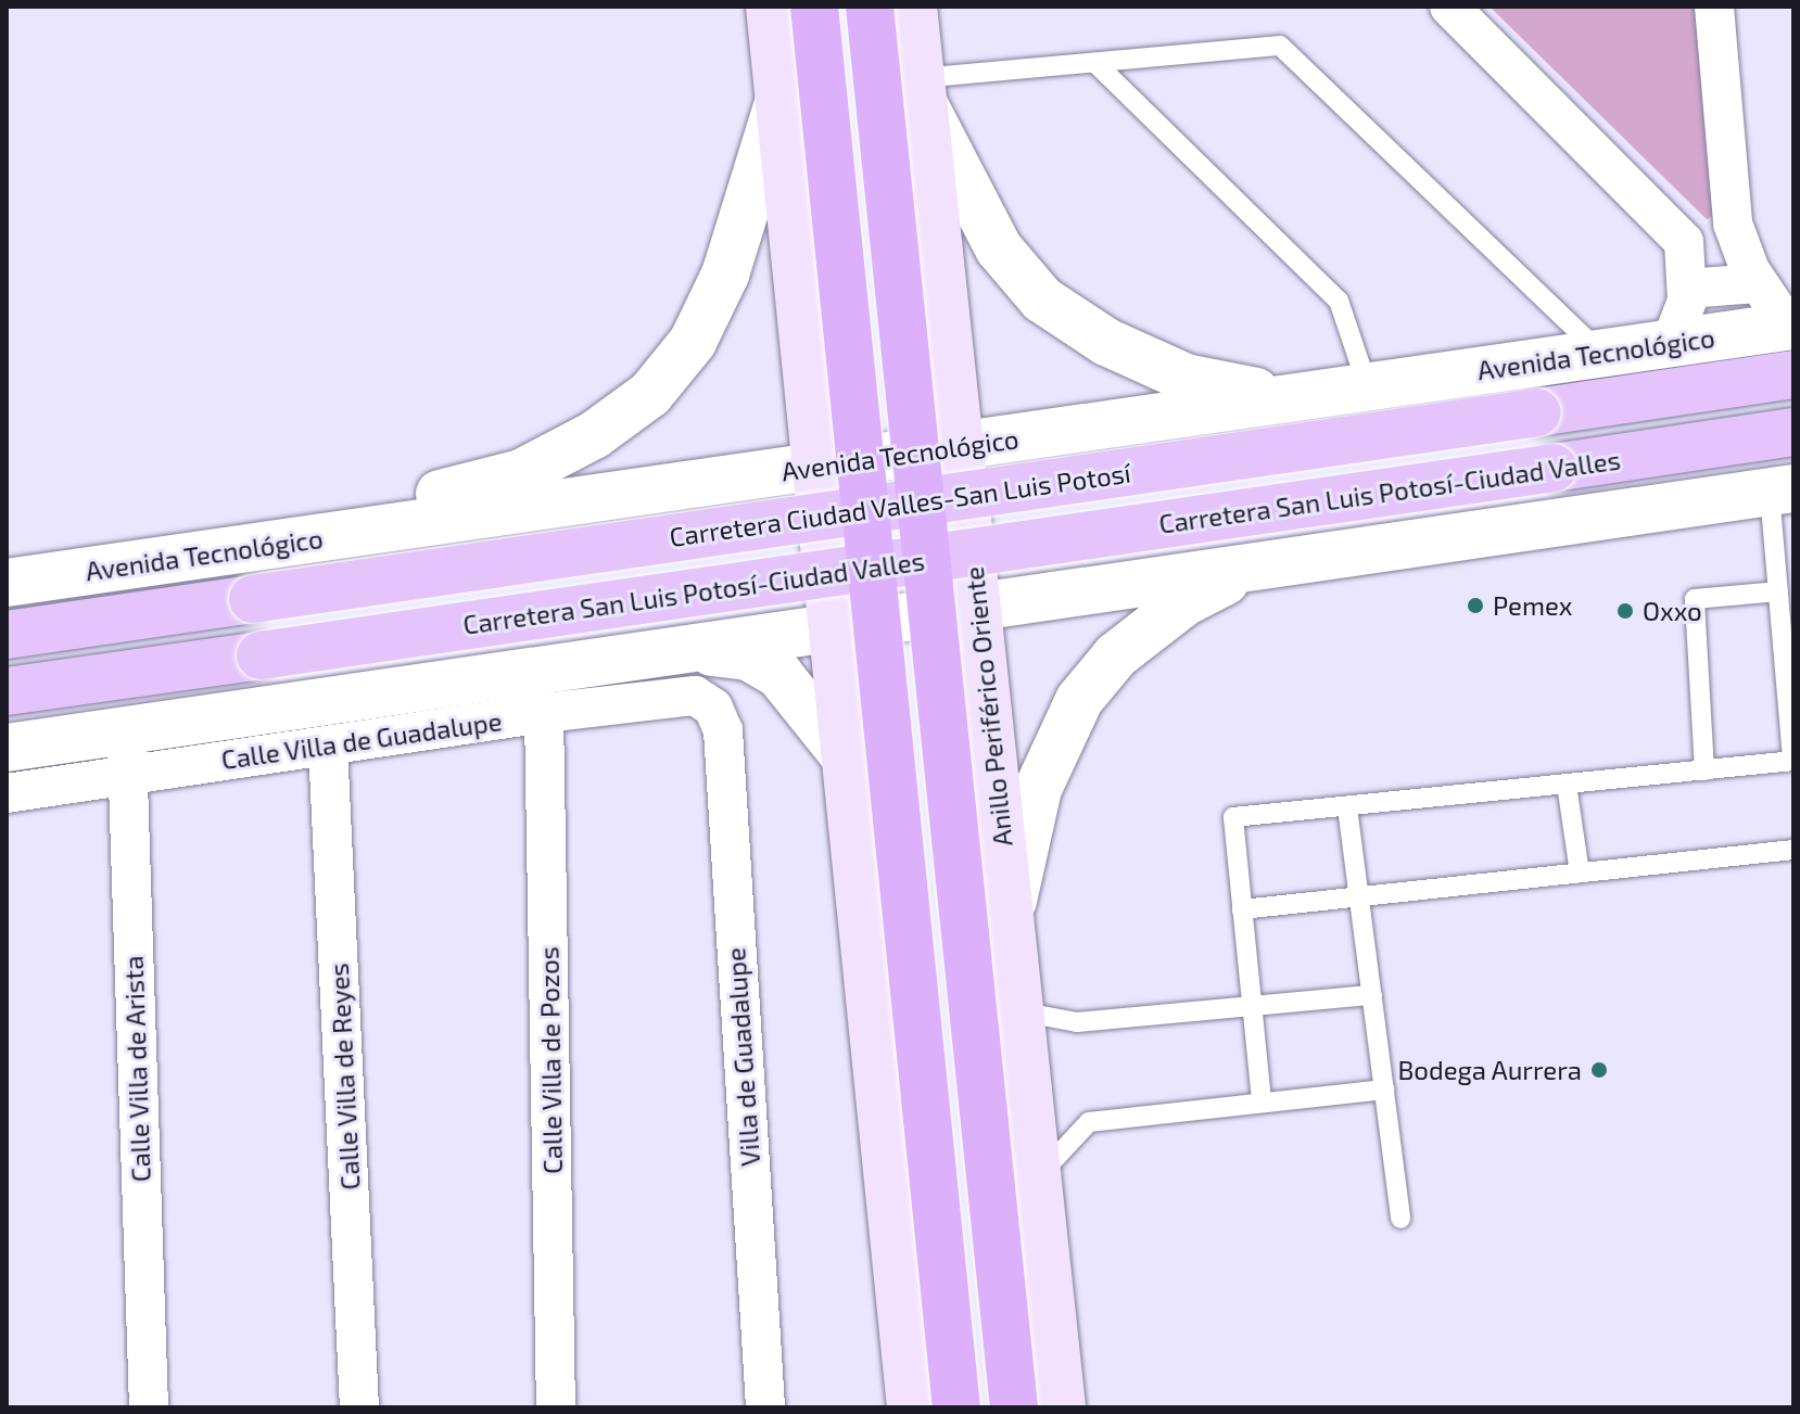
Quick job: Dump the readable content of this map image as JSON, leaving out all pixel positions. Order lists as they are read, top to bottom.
{
  "streets": {
    "highway": ["Anillo Periférico Oriente"],
    "main road": ["Carretera San Luis Potosí-Ciudad Valles", "Carretera Ciudad Valles-San Luis Potosí"],
    "street": [
      "Avenida Tecnológico",
      "Calle Villa de Guadalupe",
      "Villa de Guadalupe",
      "Calle Villa de Pozos",
      "Calle Villa de Arista",
      "Calle Villa de Reyes"
    ]
  },
  "crossings": [
    ["Avenida Tecnológico", "Anillo Periférico Oriente"],
    ["Calle Villa de Guadalupe", "Villa de Guadalupe"],
    ["Calle Villa de Guadalupe", "Calle Villa de Pozos"],
    ["Calle Villa de Guadalupe", "Calle Villa de Arista"],
    ["Calle Villa de Guadalupe", "Calle Villa de Reyes"]
  ],
  "places": ["Pemex", "Oxxo", "Bodega Aurrera"]
}
